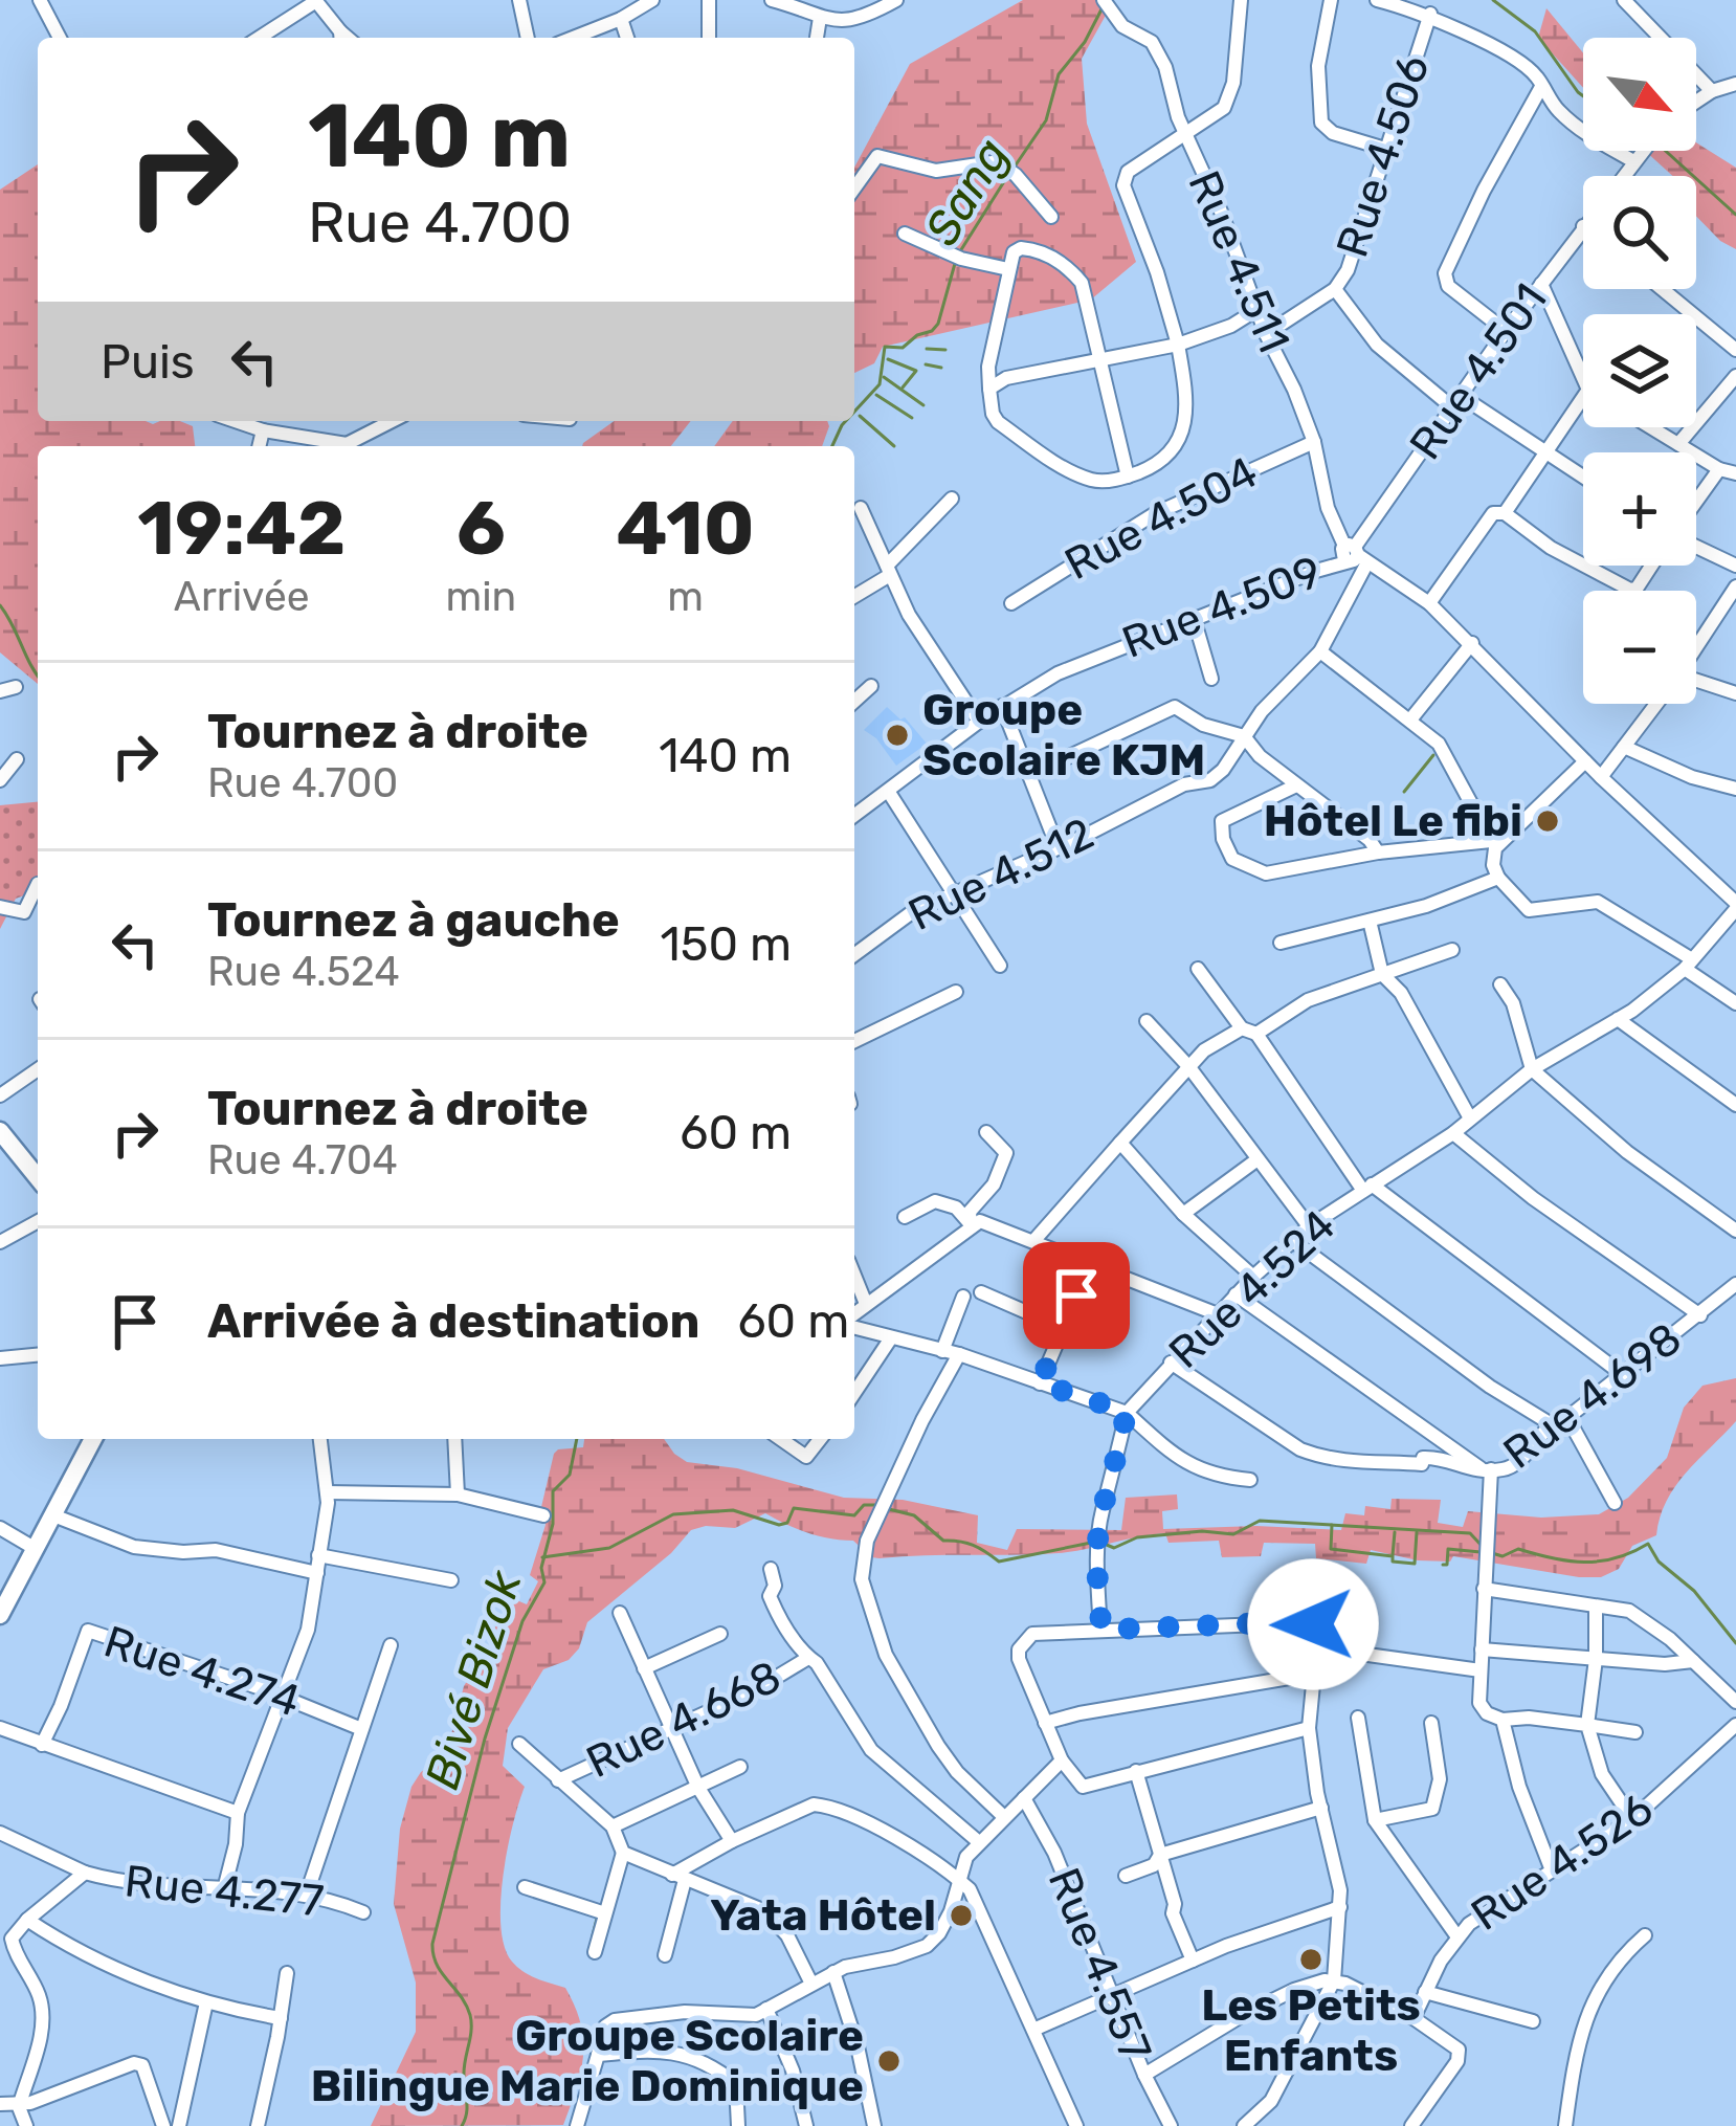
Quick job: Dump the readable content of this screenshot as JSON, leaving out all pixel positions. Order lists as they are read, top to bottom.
{
  "streets": {
    "street": [
      "Rue 4.506",
      "Rue 4.511",
      "Rue 4.501",
      "Rue 4.504",
      "Rue 4.509",
      "Rue 4.512",
      "Rue 4.524",
      "Rue 4.698",
      "Rue 4.274",
      "Rue 4.668",
      "Rue 4.526",
      "Rue 4.277",
      "Rue 4.557"
    ]
  },
  "crossings": [
    ["Rue 4.506", "Rue 4.511"],
    ["Rue 4.511", "Rue 4.501"],
    ["Rue 4.511", "Rue 4.504"],
    ["Rue 4.511", "Rue 4.509"],
    ["Rue 4.501", "Rue 4.509"],
    ["Rue 4.501", "Rue 4.512"],
    ["Rue 4.509", "Rue 4.524"],
    ["Rue 4.524", "Rue 4.698"]
  ],
  "water": ["Sang", "Bivé Bizok"],
  "places": [
    "Groupe Scolaire KJM",
    "Hôtel Le fibi",
    "Yata Hôtel",
    "Les Petits Enfants",
    "Groupe Scolaire Bilingue Marie Dominique"
  ],
  "north": "bottom right",
  "page": {
    "map_buttons": ["+", "−"],
    "turn": ["140 m", "Rue 4.700"],
    "then": "Puis",
    "eta": [
      "19:42",
      "Arrivée",
      "6",
      "min",
      "410",
      "m"
    ],
    "list": [
      {
        "name": "Tournez à droite",
        "note": "Rue 4.700",
        "value": "140 m"
      },
      {
        "name": "Tournez à gauche",
        "note": "Rue 4.524",
        "value": "150 m"
      },
      {
        "name": "Tournez à droite",
        "note": "Rue 4.704",
        "value": "60 m"
      },
      {
        "name": "Arrivée à destination",
        "value": "60 m"
      }
    ]
  }
}
